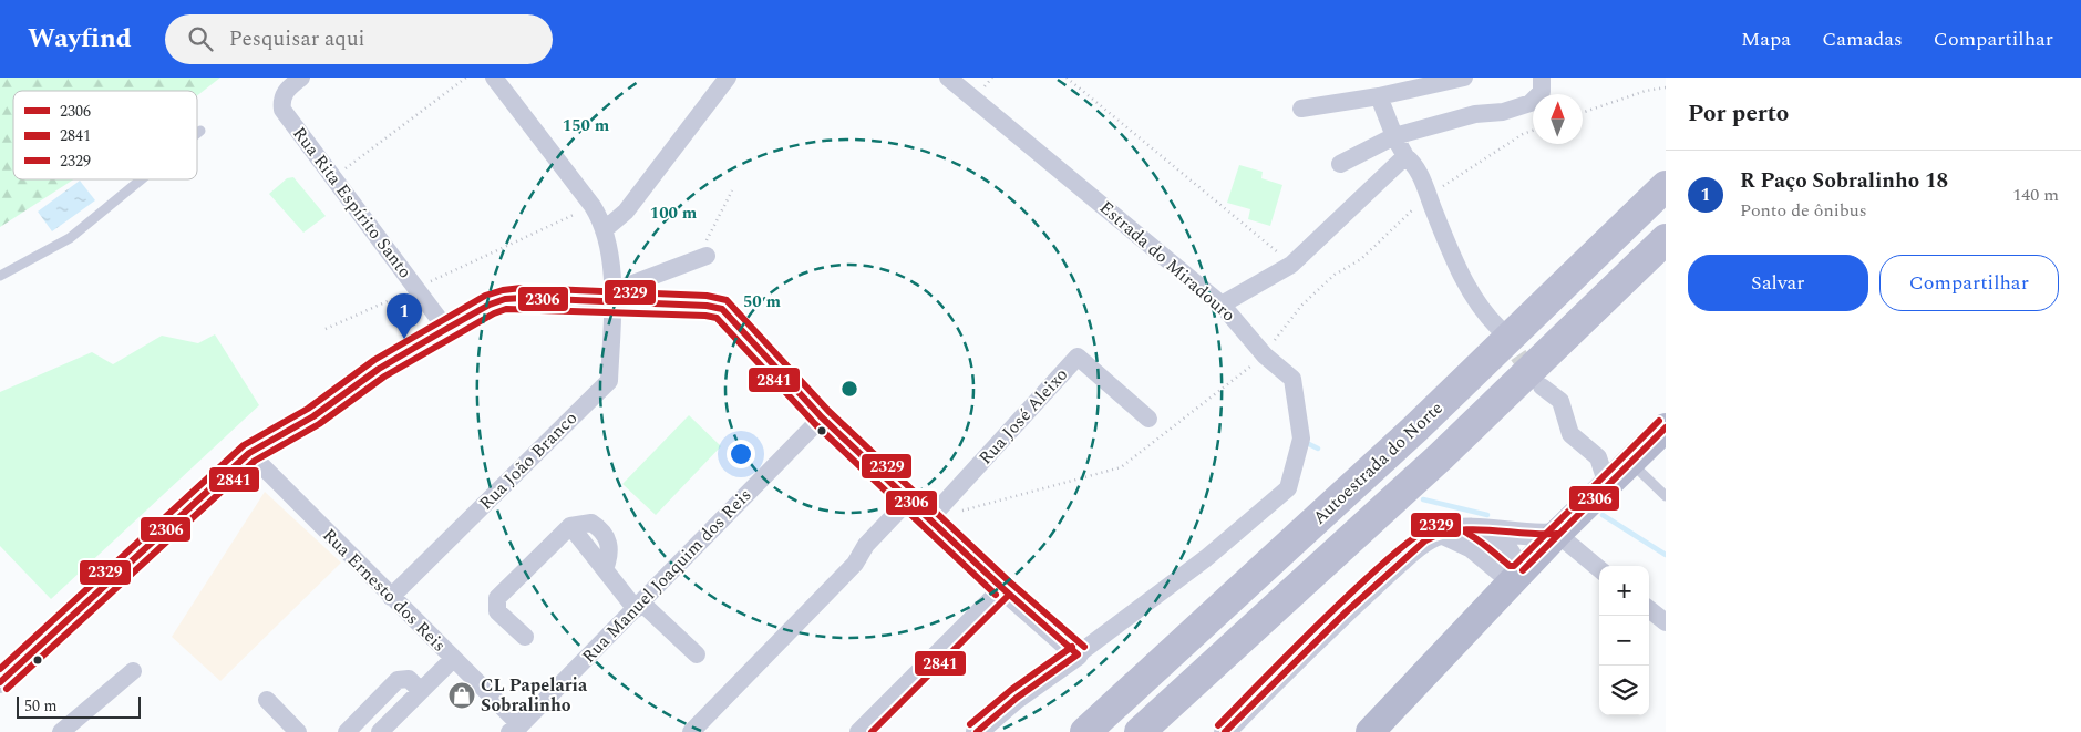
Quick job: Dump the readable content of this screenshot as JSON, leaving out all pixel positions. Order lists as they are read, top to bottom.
{
  "streets": {
    "highway": ["Autoestrada do Norte"],
    "street": [
      "Rua Rita Espírito Santo",
      "Estrada do Miradouro",
      "Rua José Aleixo",
      "Rua João Branco",
      "Rua Manuel Joaquim dos Reis",
      "Rua Ernesto dos Reis"
    ]
  },
  "crossings": [
    ["Rua João Branco", "Rua Ernesto dos Reis"],
    ["Rua Manuel Joaquim dos Reis", "Rua Ernesto dos Reis"]
  ],
  "places": {
    "shop": ["CL Papelaria Sobralinho"]
  },
  "lines": ["transit line 2329", "transit line 2306", "transit line 2841"],
  "legend": ["2306", "2841", "2329"],
  "scale_bar": "50 m",
  "north": "top",
  "page": {
    "header": "Wayfind",
    "search": "Pesquisar aqui",
    "nav": ["Mapa", "Camadas", "Compartilhar"],
    "heading": "Por perto",
    "list": [
      {
        "mark": "1",
        "name": "R Paço Sobralinho 18",
        "note": "Ponto de ônibus",
        "value": "140 m"
      }
    ],
    "buttons": ["Salvar", "Compartilhar"],
    "pins": "1",
    "map_buttons": ["+", "−"],
    "scale": "50 m"
  },
  "rings": ["150 m", "100 m", "50 m"]
}
